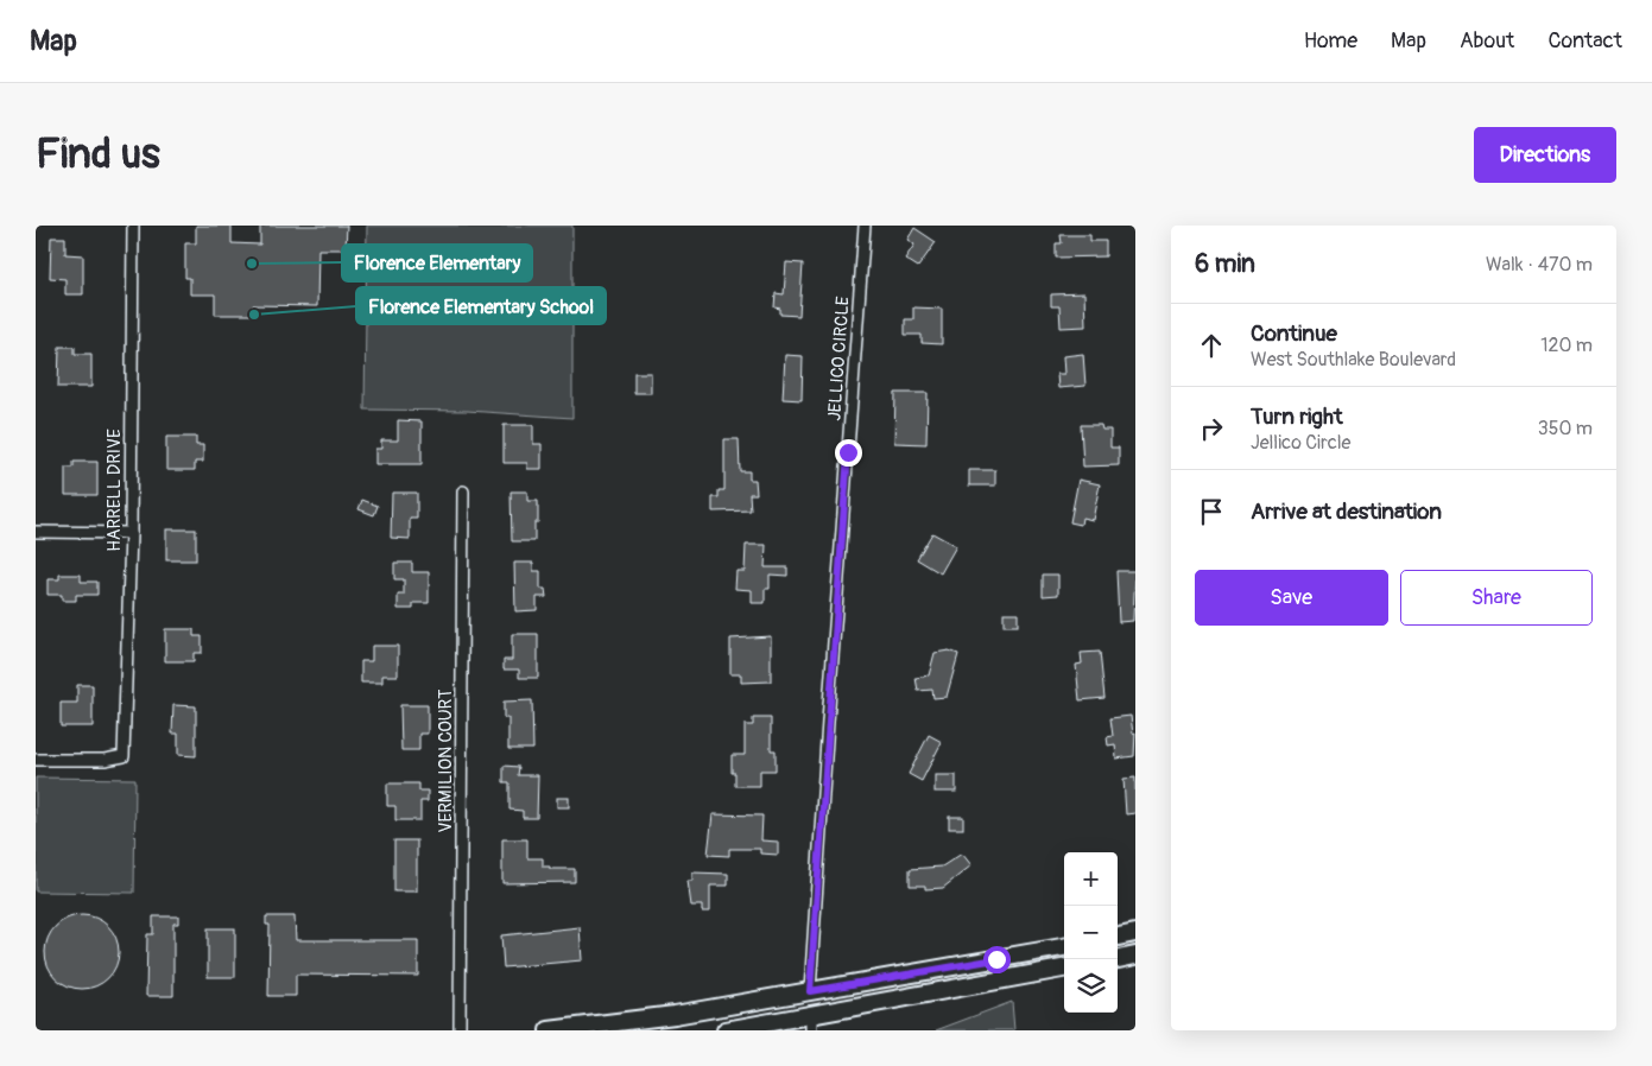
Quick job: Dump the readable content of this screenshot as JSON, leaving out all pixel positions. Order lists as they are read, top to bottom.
{
  "streets": {
    "street": ["JELLICO CIRCLE", "HARRELL DRIVE", "VERMILION COURT"]
  },
  "places": ["Florence Elementary", "Florence Elementary School"],
  "page": {
    "header": "Map",
    "nav": [
      "Home",
      "Map",
      "About",
      "Contact"
    ],
    "buttons": [
      "Directions",
      ["Save", "Share"]
    ],
    "title": "Find us",
    "heading": ["6 min", "Walk · 470 m"],
    "list": [
      ["Continue", "West Southlake Boulevard", "120 m"],
      ["Turn right", "Jellico Circle", "350 m"],
      "Arrive at destination"
    ],
    "map_buttons": ["+", "−"]
  }
}
